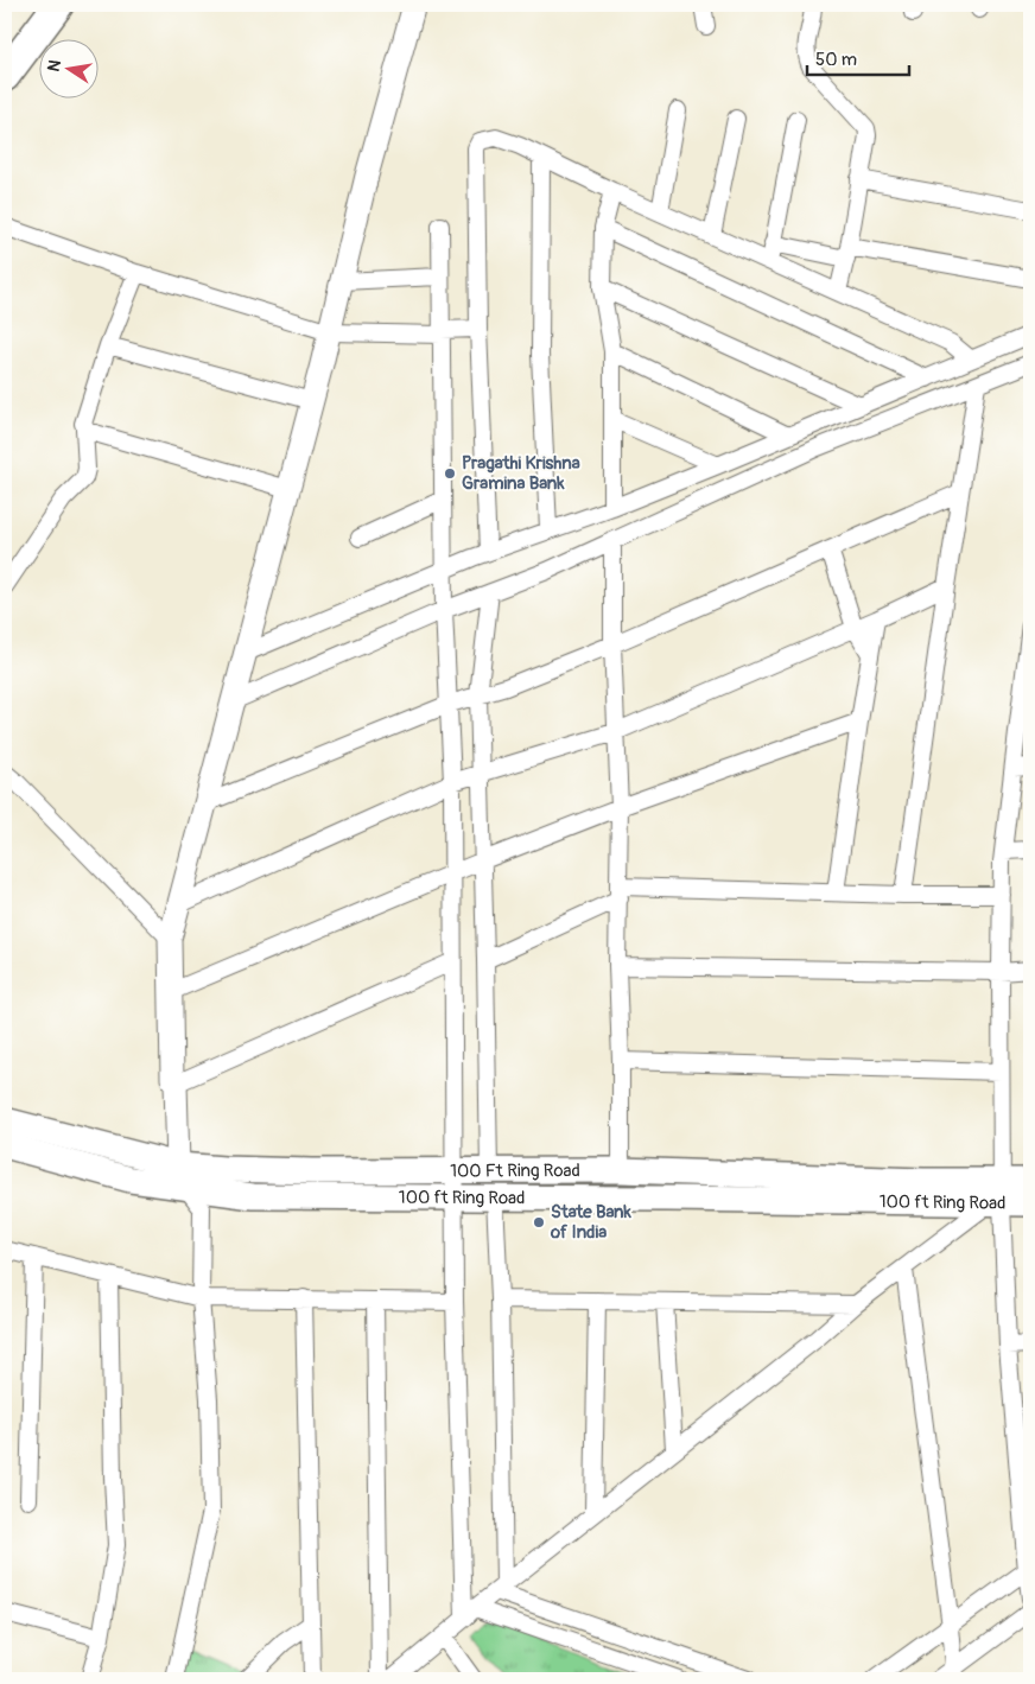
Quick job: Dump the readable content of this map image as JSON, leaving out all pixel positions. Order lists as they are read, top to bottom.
{
  "streets": {
    "main road": ["100 Ft Ring Road", "100 ft Ring Road"]
  },
  "crossings": [
    ["100 Ft Ring Road", "100 ft Ring Road"]
  ],
  "places": ["Pragathi Krishna Gramina Bank", "State Bank of India"],
  "scale_bar": "50 m",
  "north": "left"
}
